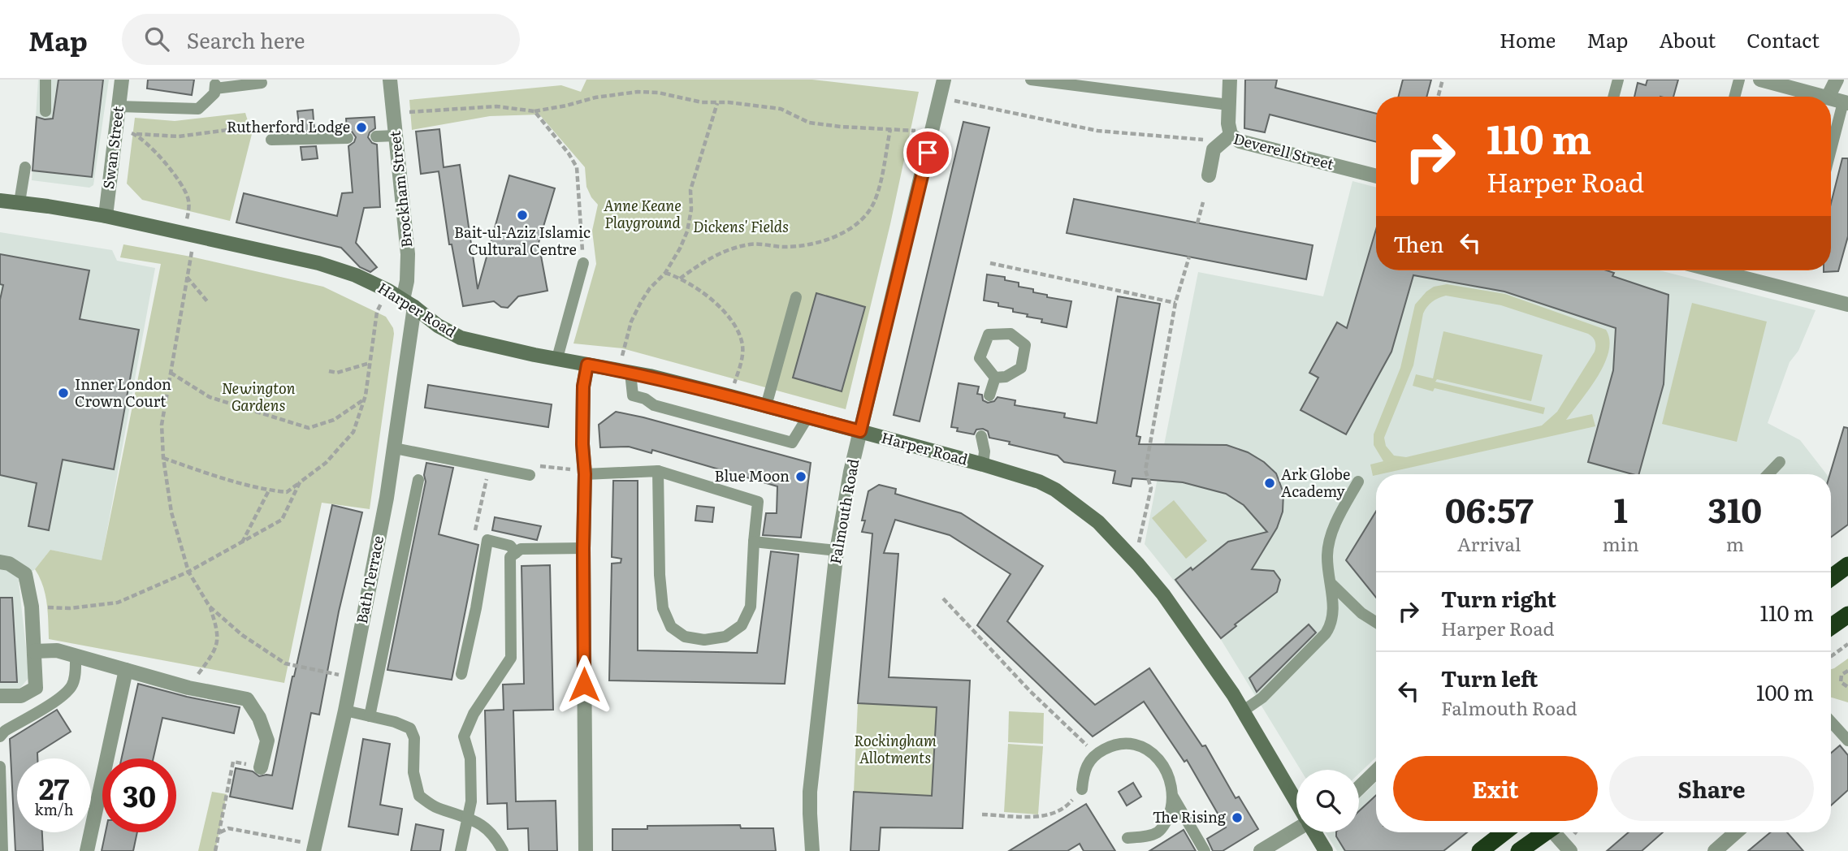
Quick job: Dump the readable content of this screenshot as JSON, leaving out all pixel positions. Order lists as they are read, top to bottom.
{
  "streets": {
    "main road": ["Harper Road"],
    "street": [
      "Swan Street",
      "Deverell Street",
      "Brockham Street",
      "Falmouth Road",
      "Bath Terrace"
    ]
  },
  "crossings": [
    ["Swan Street", "Harper Road"],
    ["Brockham Street", "Harper Road"],
    ["Brockham Street", "Bath Terrace"],
    ["Harper Road", "Falmouth Road"],
    ["Harper Road", "Bath Terrace"]
  ],
  "parks": [
    "Anne Keane Playground",
    "Dickens' Fields",
    "Newington Gardens",
    "Rockingham Allotments"
  ],
  "places": [
    "Rutherford Lodge",
    "Bait-ul-Aziz Islamic Cultural Centre",
    "Inner London Crown Court",
    "Blue Moon",
    "Ark Globe Academy",
    "The Rising"
  ],
  "page": {
    "header": "Map",
    "search": "Search here",
    "nav": [
      "Home",
      "Map",
      "About",
      "Contact"
    ],
    "turn": ["110 m", "Harper Road"],
    "then": "Then",
    "eta": [
      "06:57",
      "Arrival",
      "1",
      "min",
      "310",
      "m"
    ],
    "list": [
      {
        "name": "Turn right",
        "note": "Harper Road",
        "value": "110 m"
      },
      {
        "name": "Turn left",
        "note": "Falmouth Road",
        "value": "100 m"
      }
    ],
    "buttons": ["Exit", "Share"],
    "speed": "27 km/h",
    "limit": "30"
  }
}
